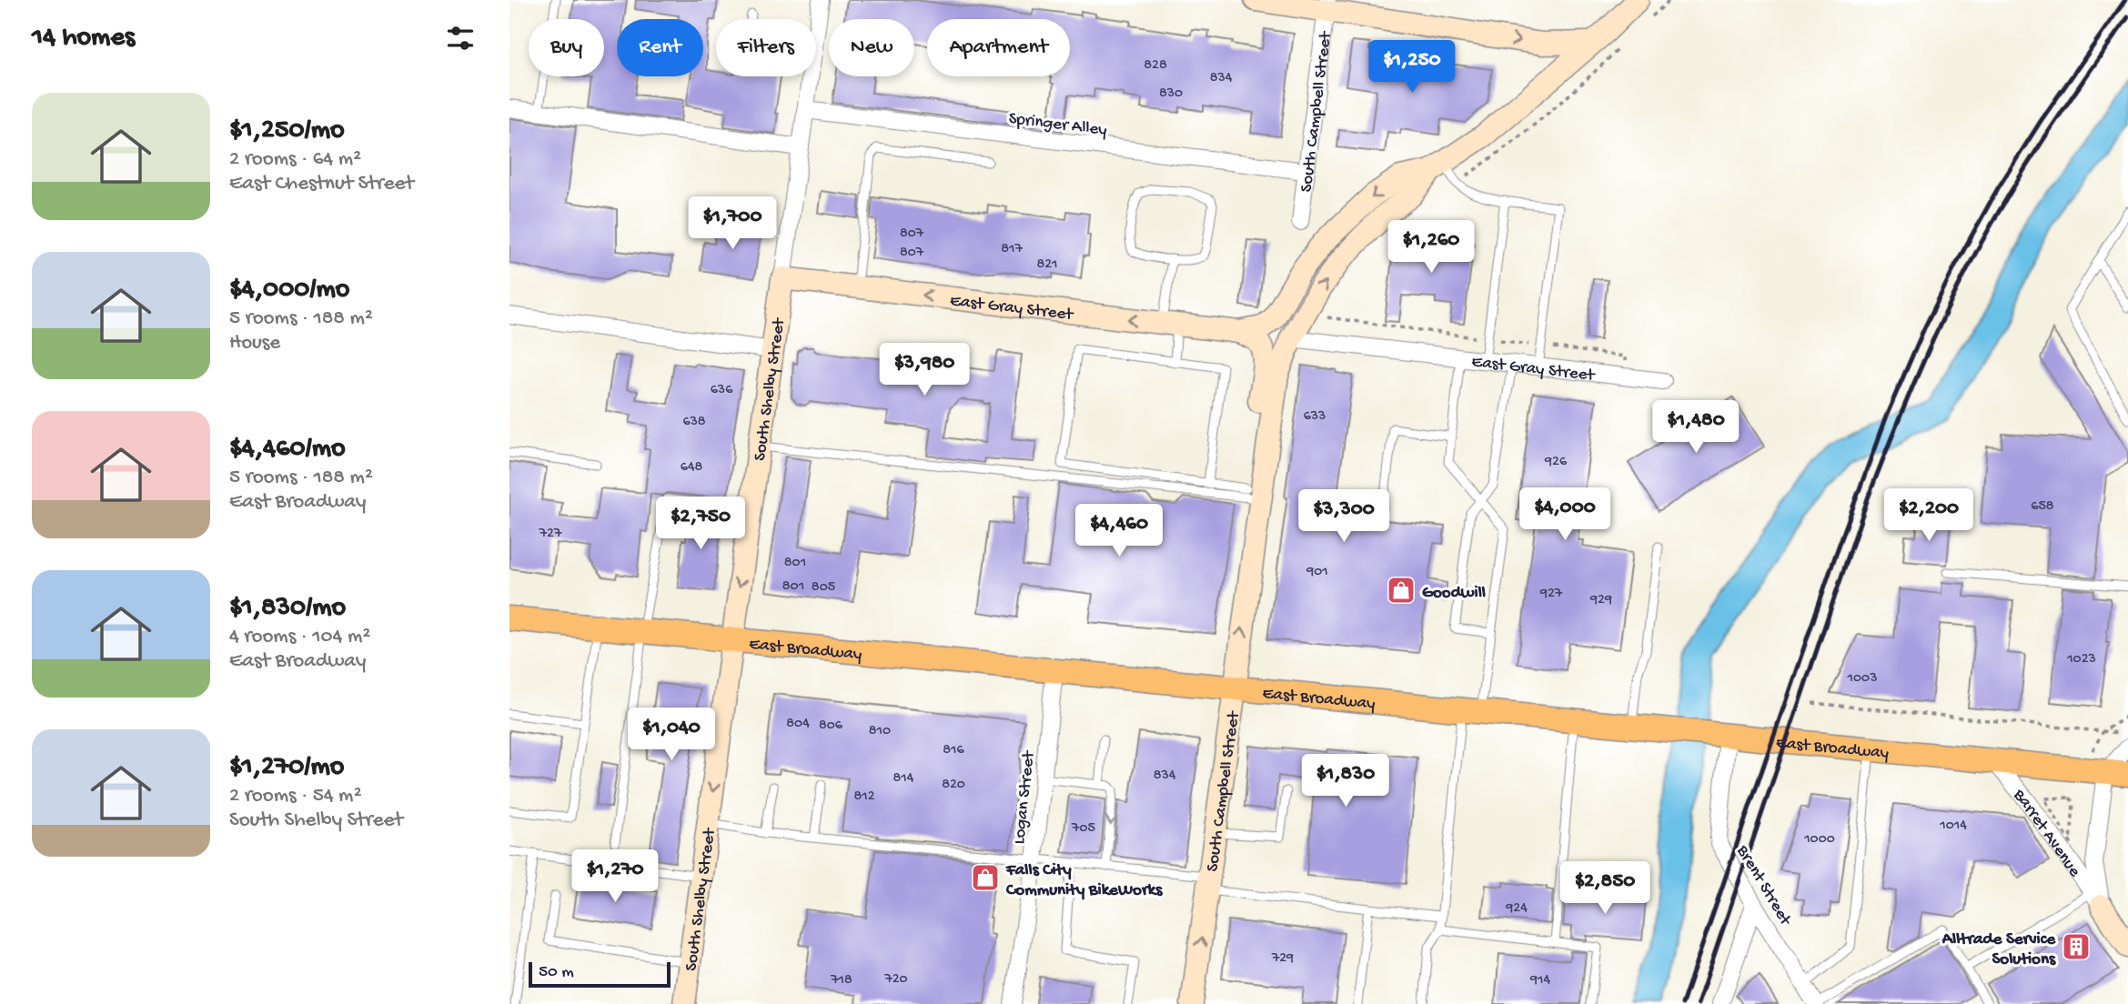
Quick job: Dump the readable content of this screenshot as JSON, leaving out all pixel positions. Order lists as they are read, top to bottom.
{
  "streets": {
    "main road": [
      "South Campbell Street",
      "East Gray Street",
      "South Shelby Street",
      "East Broadway",
      "Barret Avenue"
    ],
    "street": ["Springer Alley", "Logan Street", "Brent Street"]
  },
  "crossings": [
    ["South Campbell Street", "Springer Alley"],
    ["South Campbell Street", "East Gray Street"],
    ["South Campbell Street", "East Broadway"],
    ["Springer Alley", "South Shelby Street"],
    ["East Gray Street", "South Shelby Street"],
    ["South Shelby Street", "East Broadway"],
    ["East Broadway", "Logan Street"],
    ["East Broadway", "Barret Avenue"],
    ["East Broadway", "Brent Street"]
  ],
  "one_way": ["East Gray Street"],
  "places": {
    "shop": ["Goodwill", "Falls City Community BikeWorks"],
    "building": ["Alltrade Service Solutions"]
  },
  "house_numbers": [
    "828",
    "834",
    "830",
    "807",
    "817",
    "807",
    "821",
    "636",
    "633",
    "638",
    "926",
    "648",
    "658",
    "727",
    "801",
    "901",
    "801",
    "805",
    "927",
    "929",
    "1023",
    "1003",
    "804",
    "806",
    "810",
    "816",
    "834",
    "814",
    "820",
    "812",
    "1014",
    "705",
    "1000",
    "924",
    "729",
    "720",
    "718",
    "914"
  ],
  "scale_bar": "50 m",
  "page": {
    "heading": "14 homes",
    "chip": [
      "Buy",
      "Rent",
      "Filters",
      "New",
      "Apartment"
    ],
    "price": [
      "$1,250",
      "$1,700",
      "$1,260",
      "$3,980",
      "$1,480",
      "$4,000",
      "$2,200",
      "$3,300",
      "$2,750",
      "$4,460",
      "$1,040",
      "$1,830",
      "$1,270",
      "$2,850"
    ],
    "list": [
      {
        "name": "$1,250/mo",
        "note": "2 rooms · 64 m² · East Chestnut Street"
      },
      {
        "name": "$4,000/mo",
        "note": "5 rooms · 188 m² · House"
      },
      {
        "name": "$4,460/mo",
        "note": "5 rooms · 188 m² · East Broadway"
      },
      {
        "name": "$1,830/mo",
        "note": "4 rooms · 104 m² · East Broadway"
      },
      {
        "name": "$1,270/mo",
        "note": "2 rooms · 54 m² · South Shelby Street"
      }
    ],
    "scale": "50 m"
  }
}
